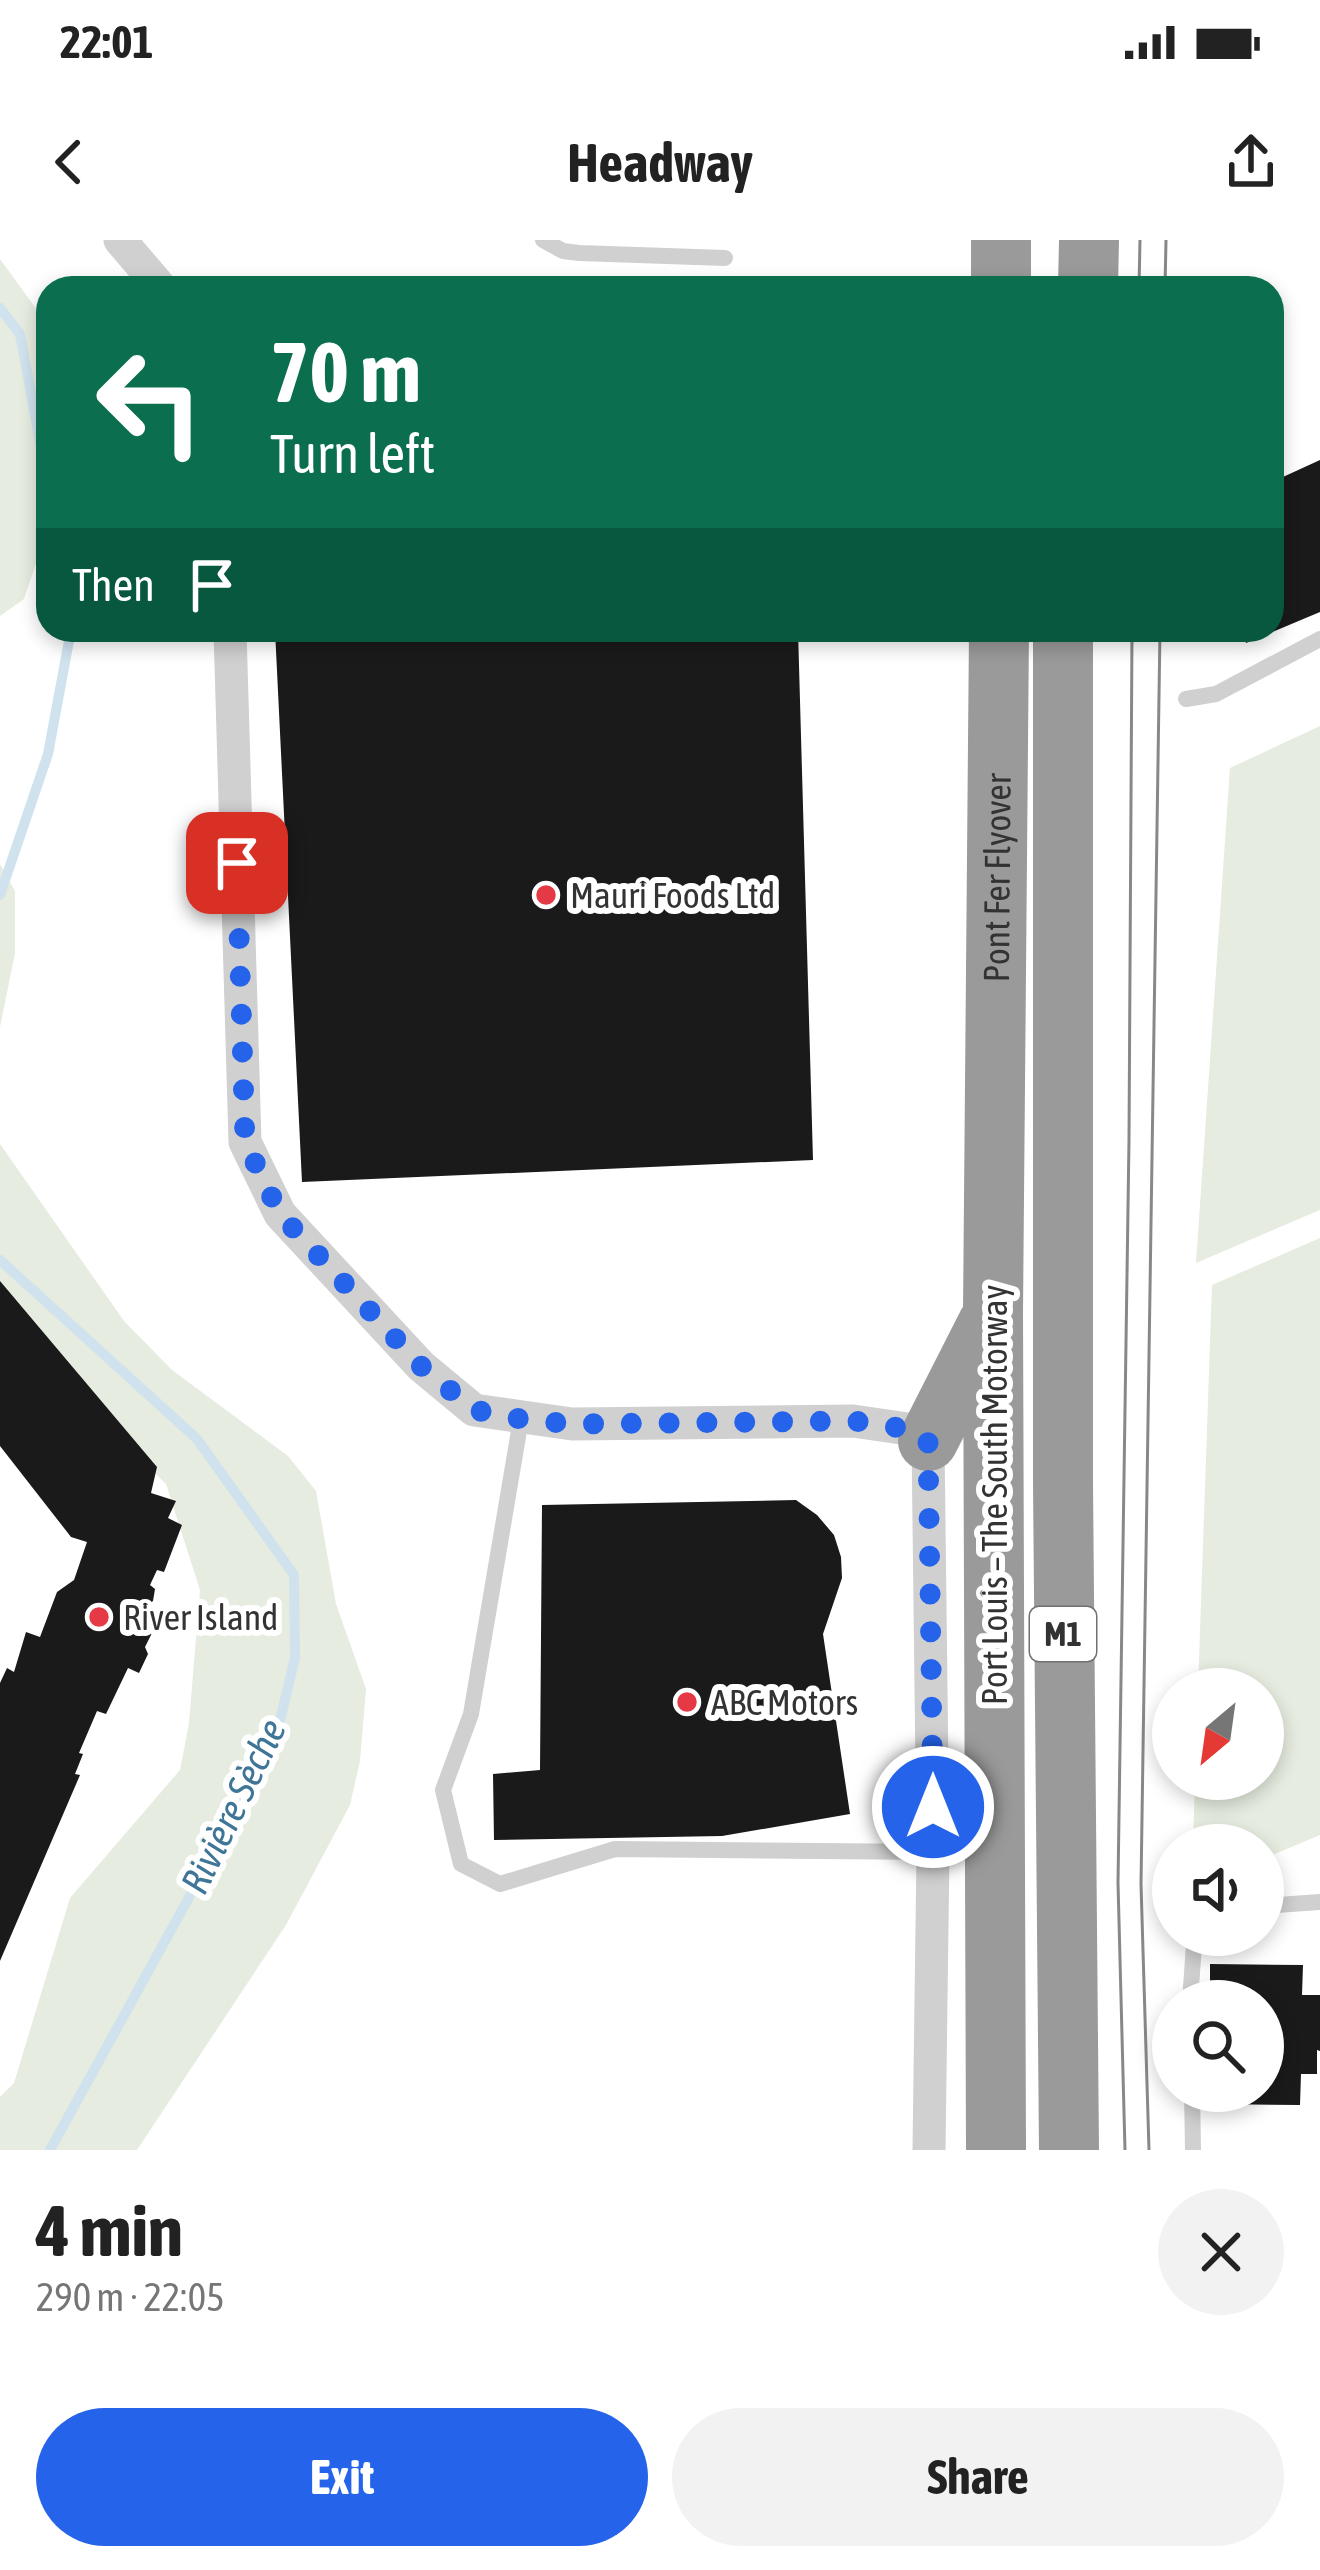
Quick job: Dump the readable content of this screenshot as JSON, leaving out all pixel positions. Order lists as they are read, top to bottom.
{
  "streets": {
    "highway": ["Pont Fer Flyover", "Port Louis – The South Motorway", "M1"]
  },
  "crossings": [
    ["Pont Fer Flyover", "Port Louis – The South Motorway"]
  ],
  "water": ["Rivière Sèche"],
  "places": ["Mauri Foods Ltd", "River Island", "ABC Motors"],
  "north": "bottom left",
  "page": {
    "status": "22:01",
    "header": "Headway",
    "turn": ["70 m", "Turn left"],
    "then": "Then",
    "heading": ["4 min", "290 m · 22:05"],
    "buttons": ["Exit", "Share"]
  }
}
